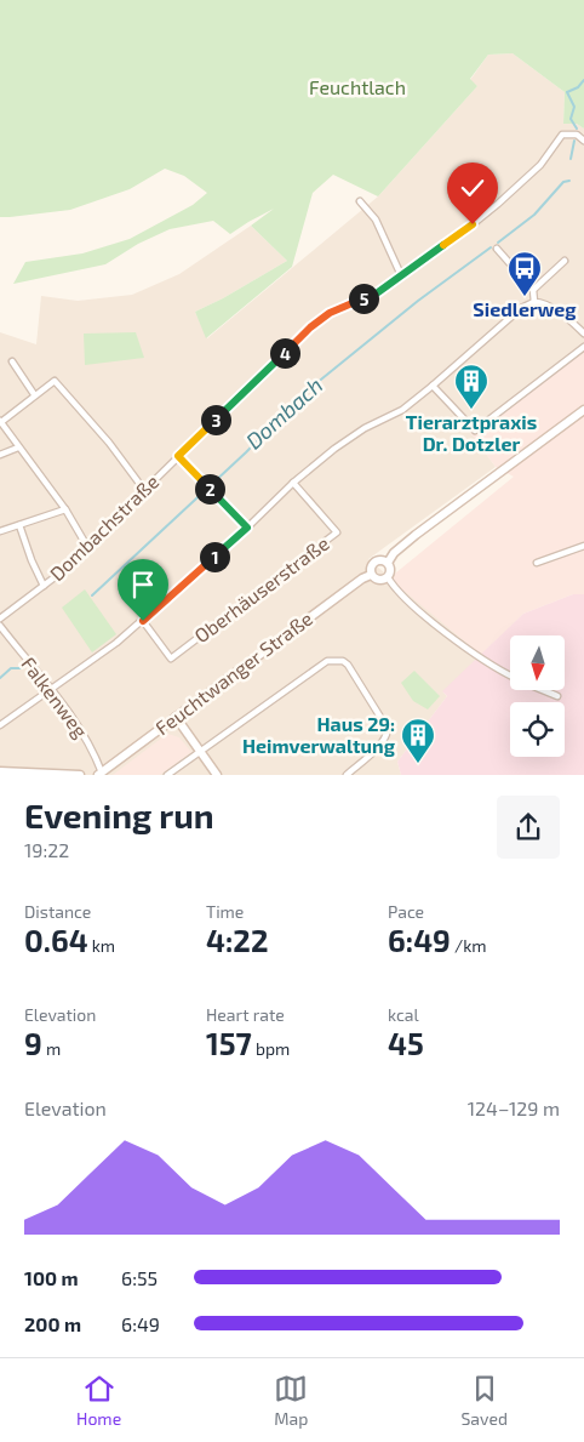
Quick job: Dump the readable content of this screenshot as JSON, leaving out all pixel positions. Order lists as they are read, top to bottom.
{
  "streets": {
    "main road": ["Feuchtwanger Straße"],
    "street": ["Dombachstraße", "Oberhäuserstraße", "Falkenweg"]
  },
  "crossings": [
    ["Feuchtwanger Straße", "Falkenweg"]
  ],
  "water": ["Dombach"],
  "parks": ["Feuchtlach"],
  "places": {
    "bus stop": ["Siedlerweg"],
    "building": ["Tierarztpraxis Dr. Dotzler", "Haus 29: Heimverwaltung"]
  },
  "north": "bottom",
  "page": {
    "pins": [
      "5",
      "4",
      "3",
      "2",
      "1"
    ],
    "heading": ["Evening run", "19:22"],
    "stats": [
      ["Distance", "0.64 km"],
      ["Time", "4:22"],
      ["Pace", "6:49 /km"],
      ["Elevation", "9 m"],
      ["Heart rate", "157 bpm"],
      ["kcal", "45"]
    ],
    "chart": ["Elevation", "124–129 m"],
    "list": [
      {
        "name": "100 m",
        "note": "6:55"
      },
      {
        "name": "200 m",
        "note": "6:49"
      }
    ],
    "tabs": ["Home", "Map", "Saved"]
  }
}
